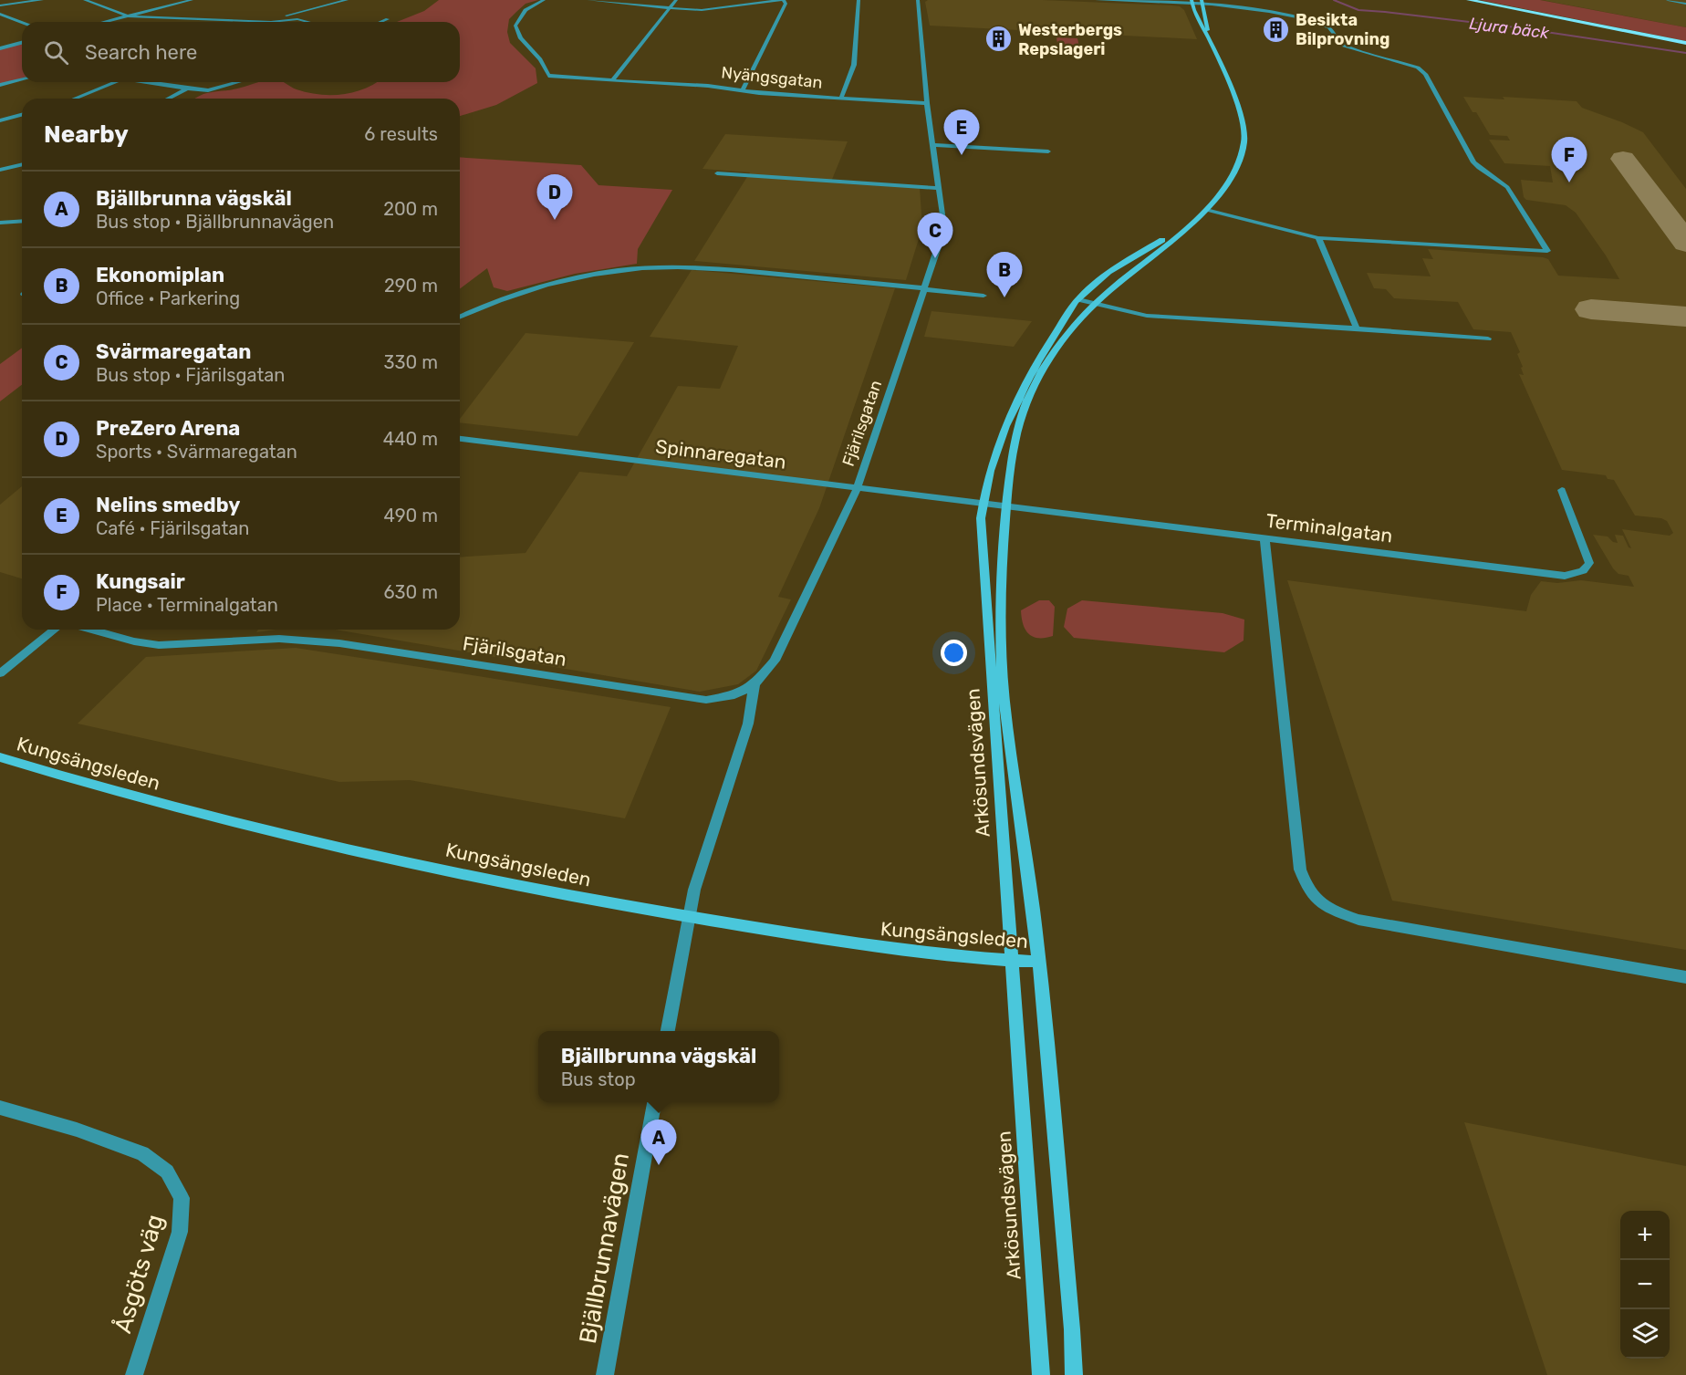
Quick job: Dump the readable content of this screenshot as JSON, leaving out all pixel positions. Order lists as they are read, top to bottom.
{
  "streets": {
    "main road": ["Arkösundsvägen", "Kungsängsleden"],
    "street": [
      "Nyängsgatan",
      "Fjärilsgatan",
      "Spinnaregatan",
      "Terminalgatan",
      "Bjällbrunnavägen",
      "Åsgöts väg"
    ]
  },
  "crossings": [
    ["Nyängsgatan", "Fjärilsgatan"],
    ["Fjärilsgatan", "Spinnaregatan"],
    ["Spinnaregatan", "Terminalgatan"],
    ["Spinnaregatan", "Arkösundsvägen"],
    ["Terminalgatan", "Arkösundsvägen"],
    ["Arkösundsvägen", "Kungsängsleden"]
  ],
  "water": ["Ljura bäck"],
  "places": {
    "building": ["Besikta Bilprovning", "Westerbergs Repslageri"]
  },
  "page": {
    "search": "Search here",
    "heading": ["Nearby", "6 results"],
    "pins": [
      "E",
      "F",
      "D",
      "C",
      "B",
      "A"
    ],
    "list": [
      {
        "mark": "A",
        "name": "Bjällbrunna vägskäl",
        "note": "Bus stop · Bjällbrunnavägen",
        "value": "200 m"
      },
      {
        "mark": "B",
        "name": "Ekonomiplan",
        "note": "Office · Parkering",
        "value": "290 m"
      },
      {
        "mark": "C",
        "name": "Svärmaregatan",
        "note": "Bus stop · Fjärilsgatan",
        "value": "330 m"
      },
      {
        "mark": "D",
        "name": "PreZero Arena",
        "note": "Sports · Svärmaregatan",
        "value": "440 m"
      },
      {
        "mark": "E",
        "name": "Nelins smedby",
        "note": "Café · Fjärilsgatan",
        "value": "490 m"
      },
      {
        "mark": "F",
        "name": "Kungsair",
        "note": "Place · Terminalgatan",
        "value": "630 m"
      }
    ],
    "popup": ["Bjällbrunna vägskäl", "Bus stop"],
    "map_buttons": ["+", "−"]
  }
}
